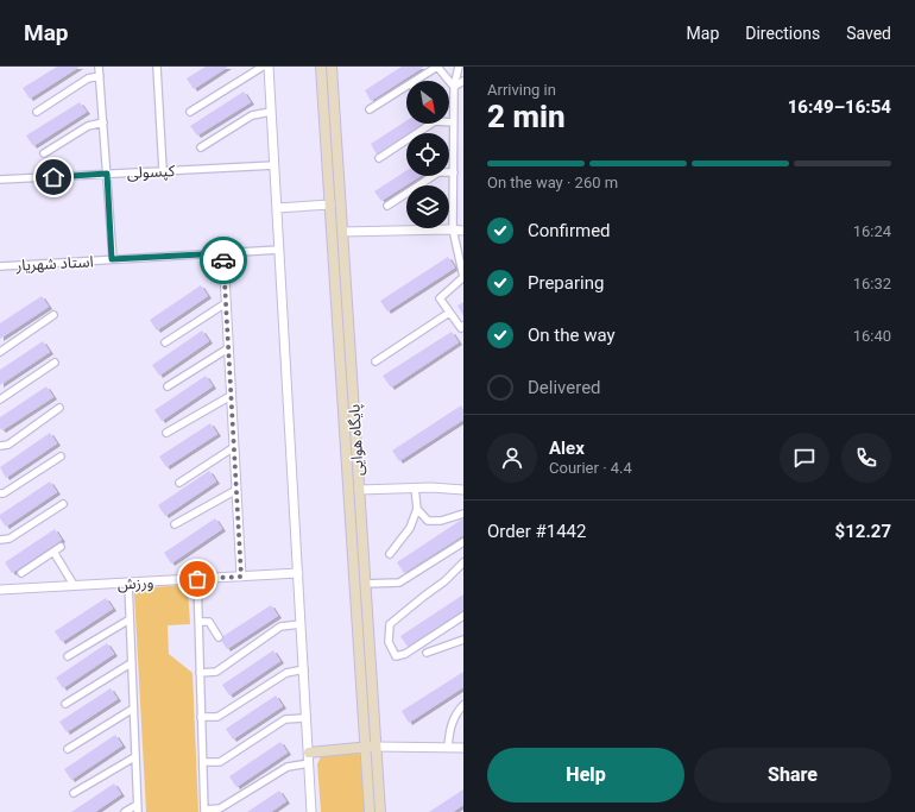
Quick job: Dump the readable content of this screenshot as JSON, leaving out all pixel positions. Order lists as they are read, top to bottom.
{
  "streets": {
    "main road": ["پایگاه هوایی"],
    "street": ["کپسولی", "استاد شهریار", "ورزش"]
  },
  "north": "bottom right",
  "page": {
    "header": "Map",
    "nav": ["Map", "Directions", "Saved"],
    "heading": ["2 min", "Arriving in", "16:49–16:54"],
    "panel": [
      "Alex",
      "Courier · 4.4",
      "Order #1442",
      "$12.27"
    ],
    "bar": "On the way · 260 m",
    "list": [
      ["Confirmed", "16:24"],
      ["Preparing", "16:32"],
      ["On the way", "16:40"],
      "Delivered"
    ],
    "buttons": ["Help", "Share"]
  }
}
